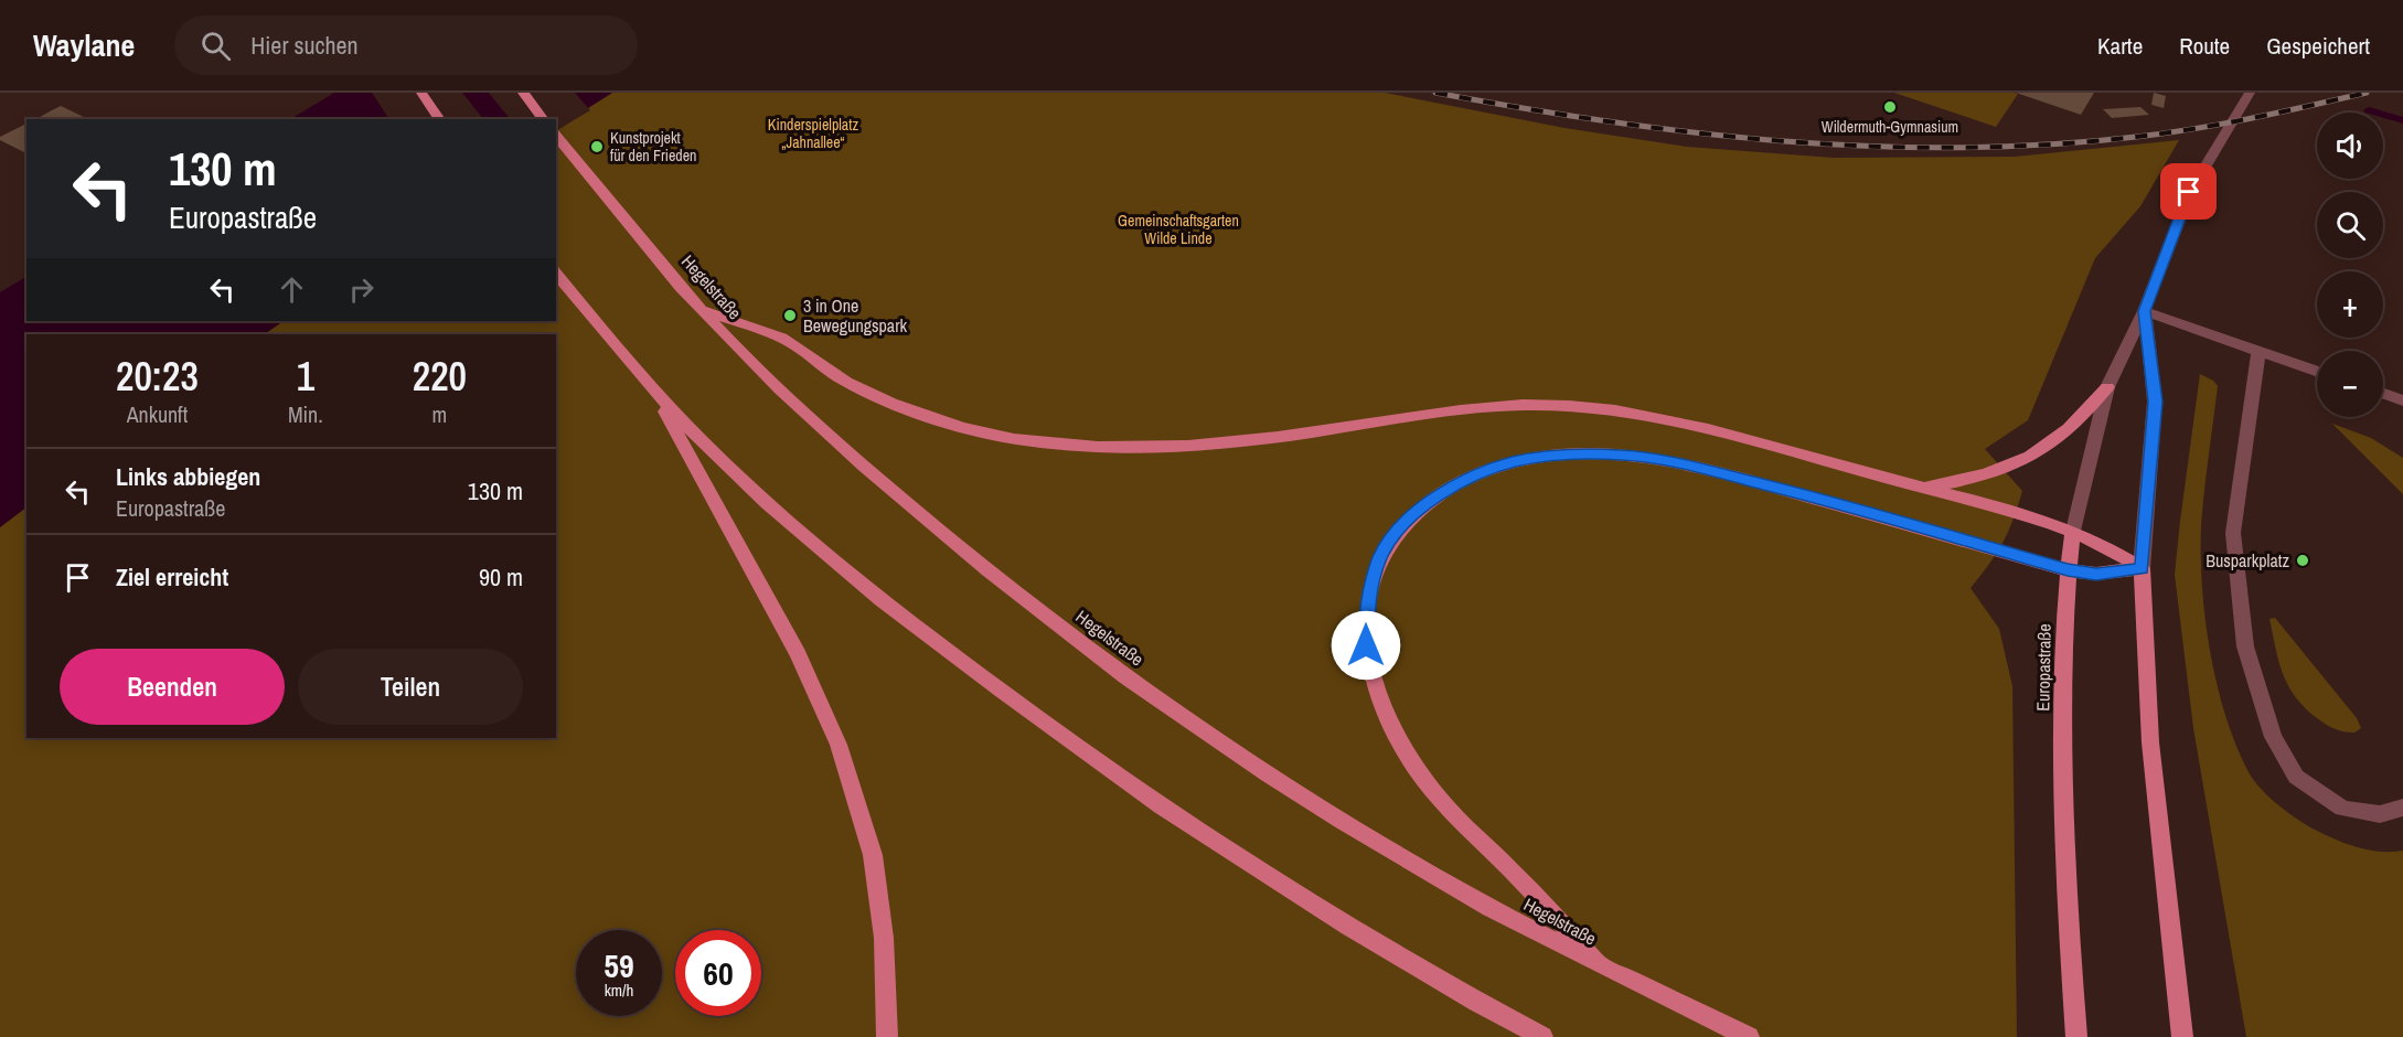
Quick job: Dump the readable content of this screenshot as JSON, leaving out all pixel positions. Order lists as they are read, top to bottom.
{
  "streets": {
    "main road": ["Hegelstraße", "Europastraße"]
  },
  "parks": ["Kinderspielplatz „Jahnallee“", "Gemeinschaftsgarten Wilde Linde"],
  "places": [
    "Wildermuth-Gymnasium",
    "Kunstprojekt für den Frieden",
    "3 in One Bewegungspark",
    "Busparkplatz"
  ],
  "page": {
    "header": "Waylane",
    "search": "Hier suchen",
    "nav": ["Karte", "Route", "Gespeichert"],
    "map_buttons": ["+", "−"],
    "turn": ["130 m", "Europastraße"],
    "eta": [
      "20:23",
      "Ankunft",
      "1",
      "Min.",
      "220",
      "m"
    ],
    "list": [
      {
        "name": "Links abbiegen",
        "note": "Europastraße",
        "value": "130 m"
      },
      {
        "name": "Ziel erreicht",
        "value": "90 m"
      }
    ],
    "buttons": ["Beenden", "Teilen"],
    "speed": "59 km/h",
    "limit": "60"
  }
}
